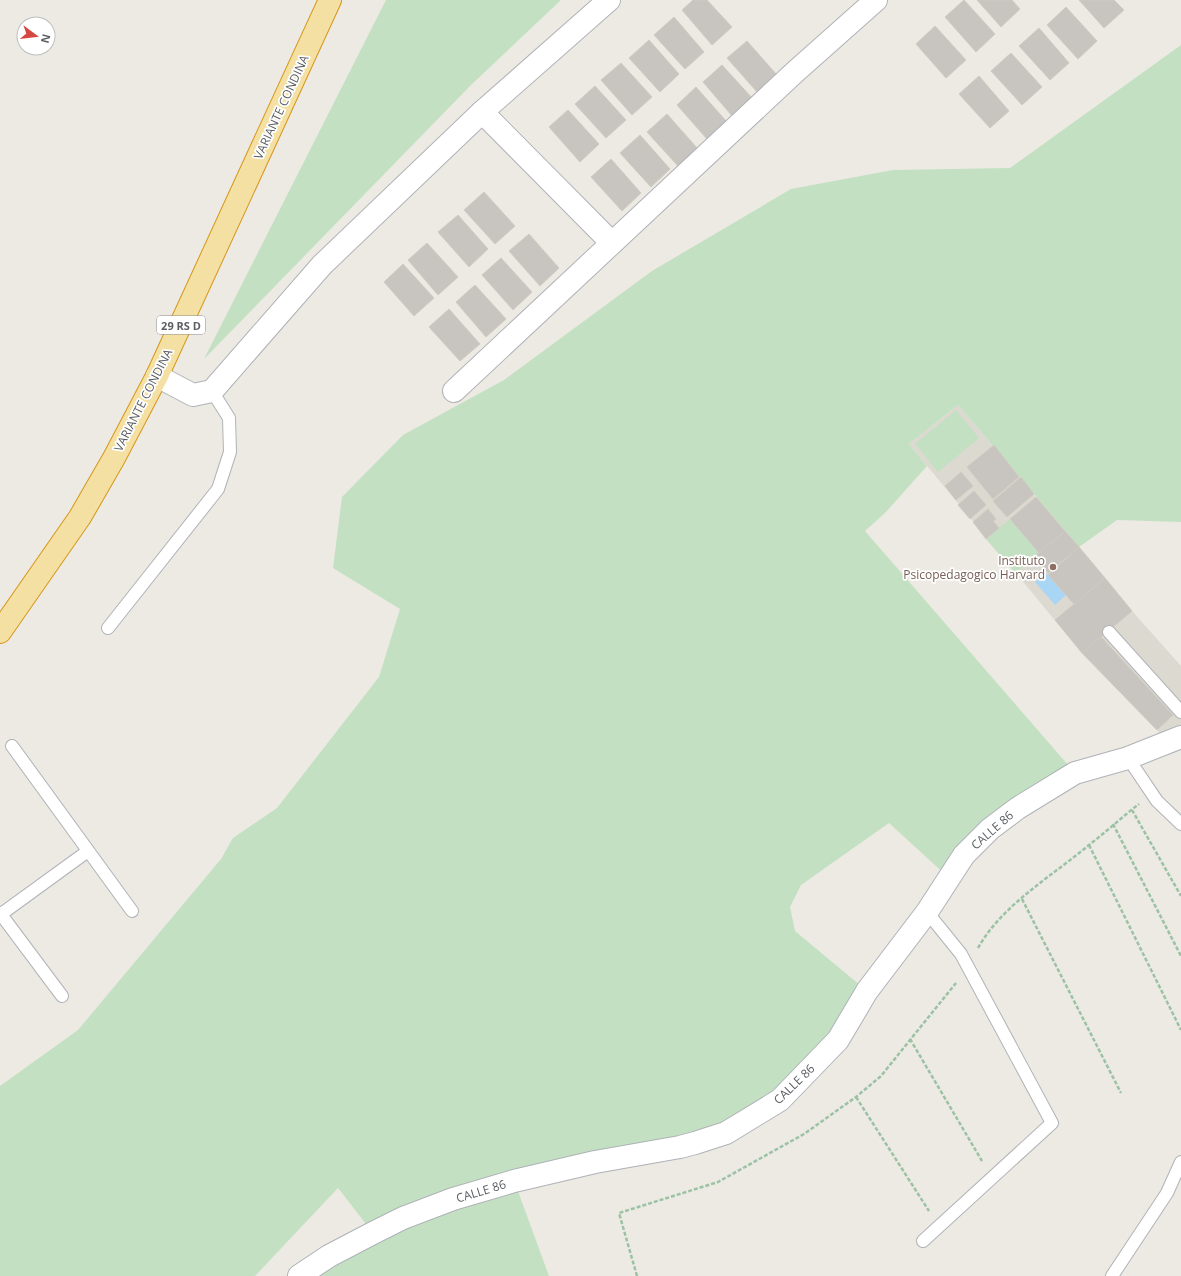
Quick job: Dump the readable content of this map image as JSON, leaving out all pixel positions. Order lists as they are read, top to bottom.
{
  "streets": {
    "highway": ["VARIANTE CONDINA", "29 RS D"],
    "street": ["CALLE 86"]
  },
  "places": ["Instituto Psicopedagogico Harvard"],
  "north": "right"
}
